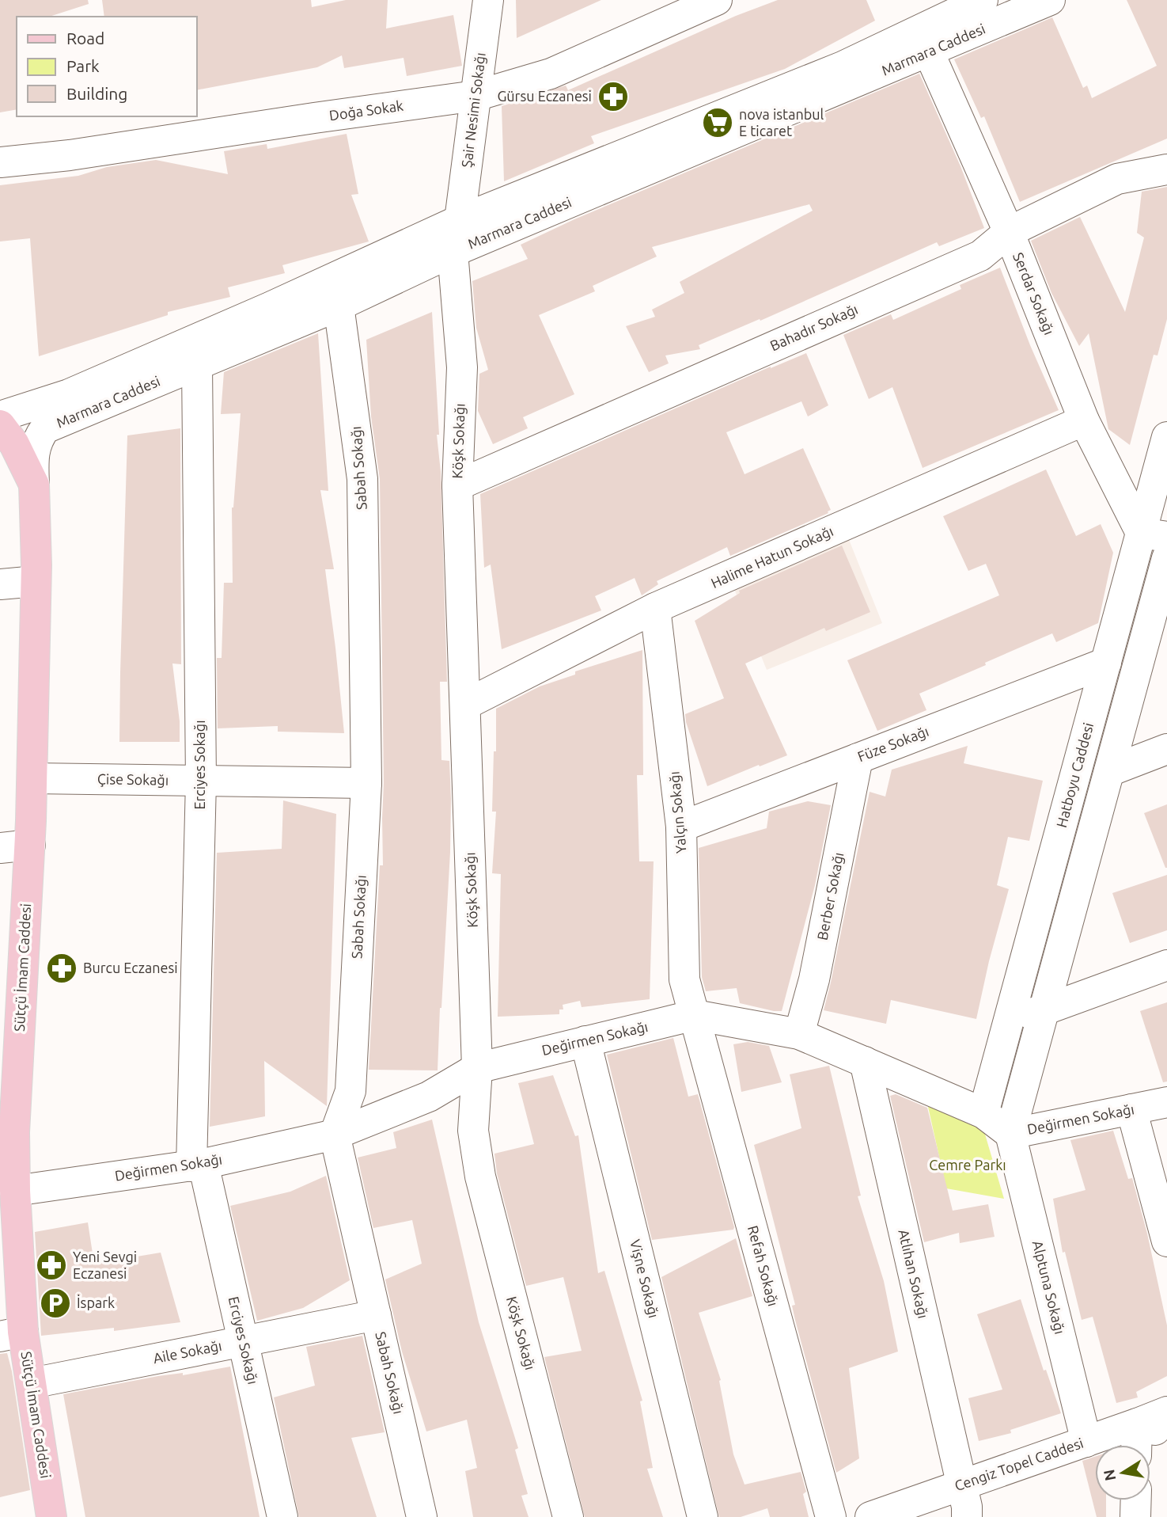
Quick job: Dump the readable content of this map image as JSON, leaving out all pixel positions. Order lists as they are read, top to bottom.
{
  "streets": {
    "main road": ["Sütçü İmam Caddesi"],
    "street": [
      "Marmara Caddesi",
      "Şair Nesimi Sokağı",
      "Doğa Sokak",
      "Serdar Sokağı",
      "Bahadır Sokağı",
      "Köşk Sokağı",
      "Sabah Sokağı",
      "Halime Hatun Sokağı",
      "Füze Sokağı",
      "Erciyes Sokağı",
      "Hatboyu Caddesi",
      "Çise Sokağı",
      "Yalçın Sokağı",
      "Berber Sokağı",
      "Değirmen Sokağı",
      "Refah Sokağı",
      "Atlıhan Sokağı",
      "Vişne Sokağı",
      "Alptuna Sokağı",
      "Aile Sokağı",
      "Cengiz Topel Caddesi"
    ]
  },
  "crossings": [
    ["Marmara Caddesi", "Şair Nesimi Sokağı"],
    ["Marmara Caddesi", "Serdar Sokağı"],
    ["Marmara Caddesi", "Köşk Sokağı"],
    ["Marmara Caddesi", "Sabah Sokağı"],
    ["Marmara Caddesi", "Erciyes Sokağı"],
    ["Marmara Caddesi", "Sütçü İmam Caddesi"],
    ["Şair Nesimi Sokağı", "Doğa Sokak"],
    ["Şair Nesimi Sokağı", "Köşk Sokağı"],
    ["Serdar Sokağı", "Bahadır Sokağı"],
    ["Serdar Sokağı", "Halime Hatun Sokağı"],
    ["Serdar Sokağı", "Hatboyu Caddesi"],
    ["Bahadır Sokağı", "Köşk Sokağı"],
    ["Köşk Sokağı", "Halime Hatun Sokağı"],
    ["Köşk Sokağı", "Değirmen Sokağı"],
    ["Sabah Sokağı", "Çise Sokağı"],
    ["Sabah Sokağı", "Değirmen Sokağı"],
    ["Sabah Sokağı", "Aile Sokağı"],
    ["Halime Hatun Sokağı", "Yalçın Sokağı"],
    ["Füze Sokağı", "Hatboyu Caddesi"],
    ["Füze Sokağı", "Yalçın Sokağı"],
    ["Füze Sokağı", "Berber Sokağı"],
    ["Erciyes Sokağı", "Çise Sokağı"],
    ["Erciyes Sokağı", "Değirmen Sokağı"],
    ["Erciyes Sokağı", "Aile Sokağı"],
    ["Hatboyu Caddesi", "Değirmen Sokağı"],
    ["Çise Sokağı", "Sütçü İmam Caddesi"],
    ["Yalçın Sokağı", "Değirmen Sokağı"],
    ["Yalçın Sokağı", "Refah Sokağı"],
    ["Berber Sokağı", "Değirmen Sokağı"],
    ["Sütçü İmam Caddesi", "Değirmen Sokağı"],
    ["Sütçü İmam Caddesi", "Aile Sokağı"],
    ["Değirmen Sokağı", "Refah Sokağı"],
    ["Değirmen Sokağı", "Atlıhan Sokağı"],
    ["Değirmen Sokağı", "Vişne Sokağı"],
    ["Değirmen Sokağı", "Alptuna Sokağı"],
    ["Atlıhan Sokağı", "Cengiz Topel Caddesi"],
    ["Alptuna Sokağı", "Cengiz Topel Caddesi"]
  ],
  "parks": ["Cemre Parkı"],
  "places": {
    "pharmacy": ["Gürsu Eczanesi", "Burcu Eczanesi", "Yeni Sevgi Eczanesi"],
    "supermarket": ["nova istanbul E ticaret"],
    "parking": ["İspark"]
  },
  "legend": ["Road", "Park", "Building"],
  "north": "left"
}
